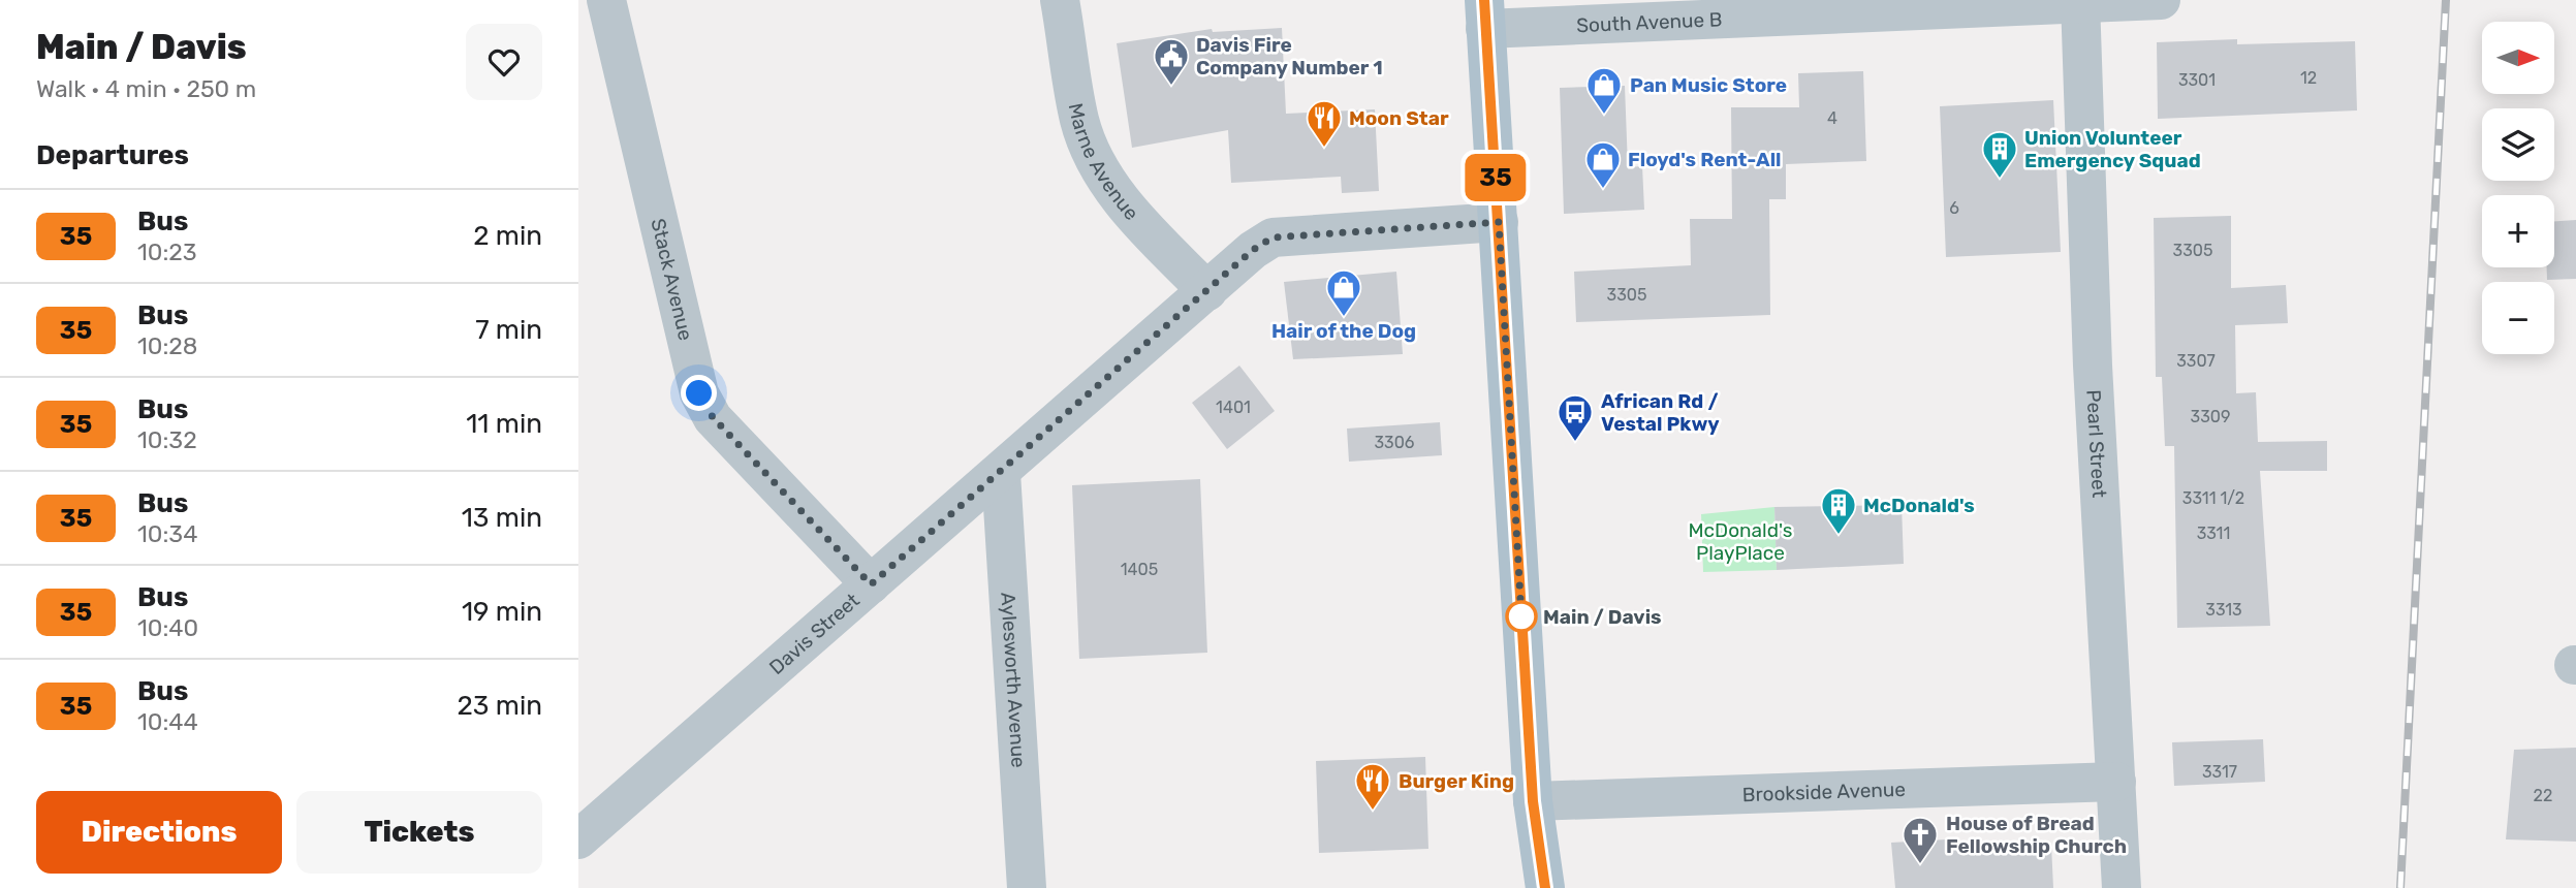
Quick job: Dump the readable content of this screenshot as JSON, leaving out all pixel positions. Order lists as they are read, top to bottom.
{
  "streets": {
    "street": [
      "South Avenue B",
      "Marne Avenue",
      "Stack Avenue",
      "Pearl Street",
      "Davis Street",
      "Aylesworth Avenue",
      "Brookside Avenue"
    ]
  },
  "crossings": [
    ["South Avenue B", "Pearl Street"],
    ["Marne Avenue", "Davis Street"],
    ["Stack Avenue", "Davis Street"],
    ["Pearl Street", "Brookside Avenue"],
    ["Davis Street", "Aylesworth Avenue"]
  ],
  "parks": ["McDonald's PlayPlace"],
  "places": {
    "public building": ["Davis Fire Company Number 1"],
    "shop": ["Pan Music Store", "Floyd's Rent-All", "Hair of the Dog"],
    "restaurant": ["Moon Star", "Burger King"],
    "building": ["Union Volunteer Emergency Squad", "McDonald's"],
    "bus stop": ["African Rd / Vestal Pkwy"],
    "other": ["Main / Davis"],
    "church": ["House of Bread Fellowship Church"]
  },
  "lines": ["bus line 35"],
  "house_numbers": [
    "12",
    "3301",
    "4",
    "6",
    "3305",
    "3305",
    "3307",
    "1401",
    "3309",
    "3306",
    "3311 1/2",
    "3311",
    "1405",
    "3313",
    "3317",
    "22"
  ],
  "north": "right",
  "page": {
    "heading": [
      ["Main / Davis", "Walk · 4 min · 250 m"],
      "Departures"
    ],
    "on_map": "35",
    "map_buttons": ["+", "−"],
    "list": [
      {
        "mark": "35",
        "name": "Bus",
        "note": "10:23",
        "value": "2 min"
      },
      {
        "mark": "35",
        "name": "Bus",
        "note": "10:28",
        "value": "7 min"
      },
      {
        "mark": "35",
        "name": "Bus",
        "note": "10:32",
        "value": "11 min"
      },
      {
        "mark": "35",
        "name": "Bus",
        "note": "10:34",
        "value": "13 min"
      },
      {
        "mark": "35",
        "name": "Bus",
        "note": "10:40",
        "value": "19 min"
      },
      {
        "mark": "35",
        "name": "Bus",
        "note": "10:44",
        "value": "23 min"
      }
    ],
    "buttons": ["Directions", "Tickets"]
  }
}
